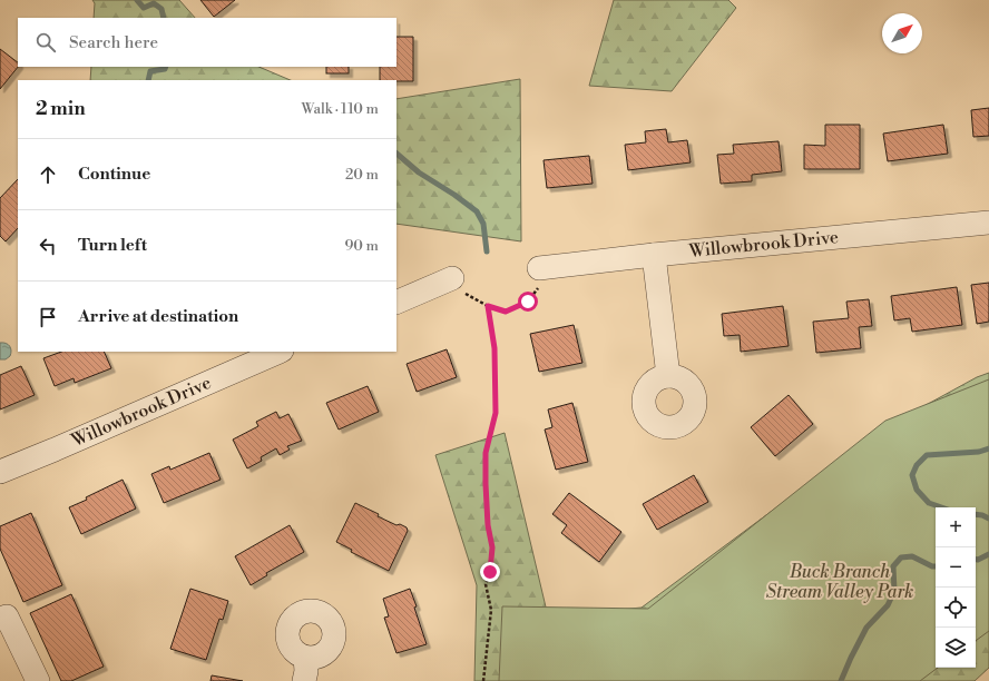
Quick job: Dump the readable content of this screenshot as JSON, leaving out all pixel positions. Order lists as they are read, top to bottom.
{
  "streets": {
    "street": ["Willowbrook Drive"]
  },
  "parks": ["Buck Branch Stream Valley Park"],
  "north": "top right",
  "page": {
    "search": "Search here",
    "heading": ["2 min", "Walk · 110 m"],
    "list": [
      ["Continue", "20 m"],
      ["Turn left", "90 m"],
      "Arrive at destination"
    ],
    "map_buttons": ["+", "−"]
  }
}
